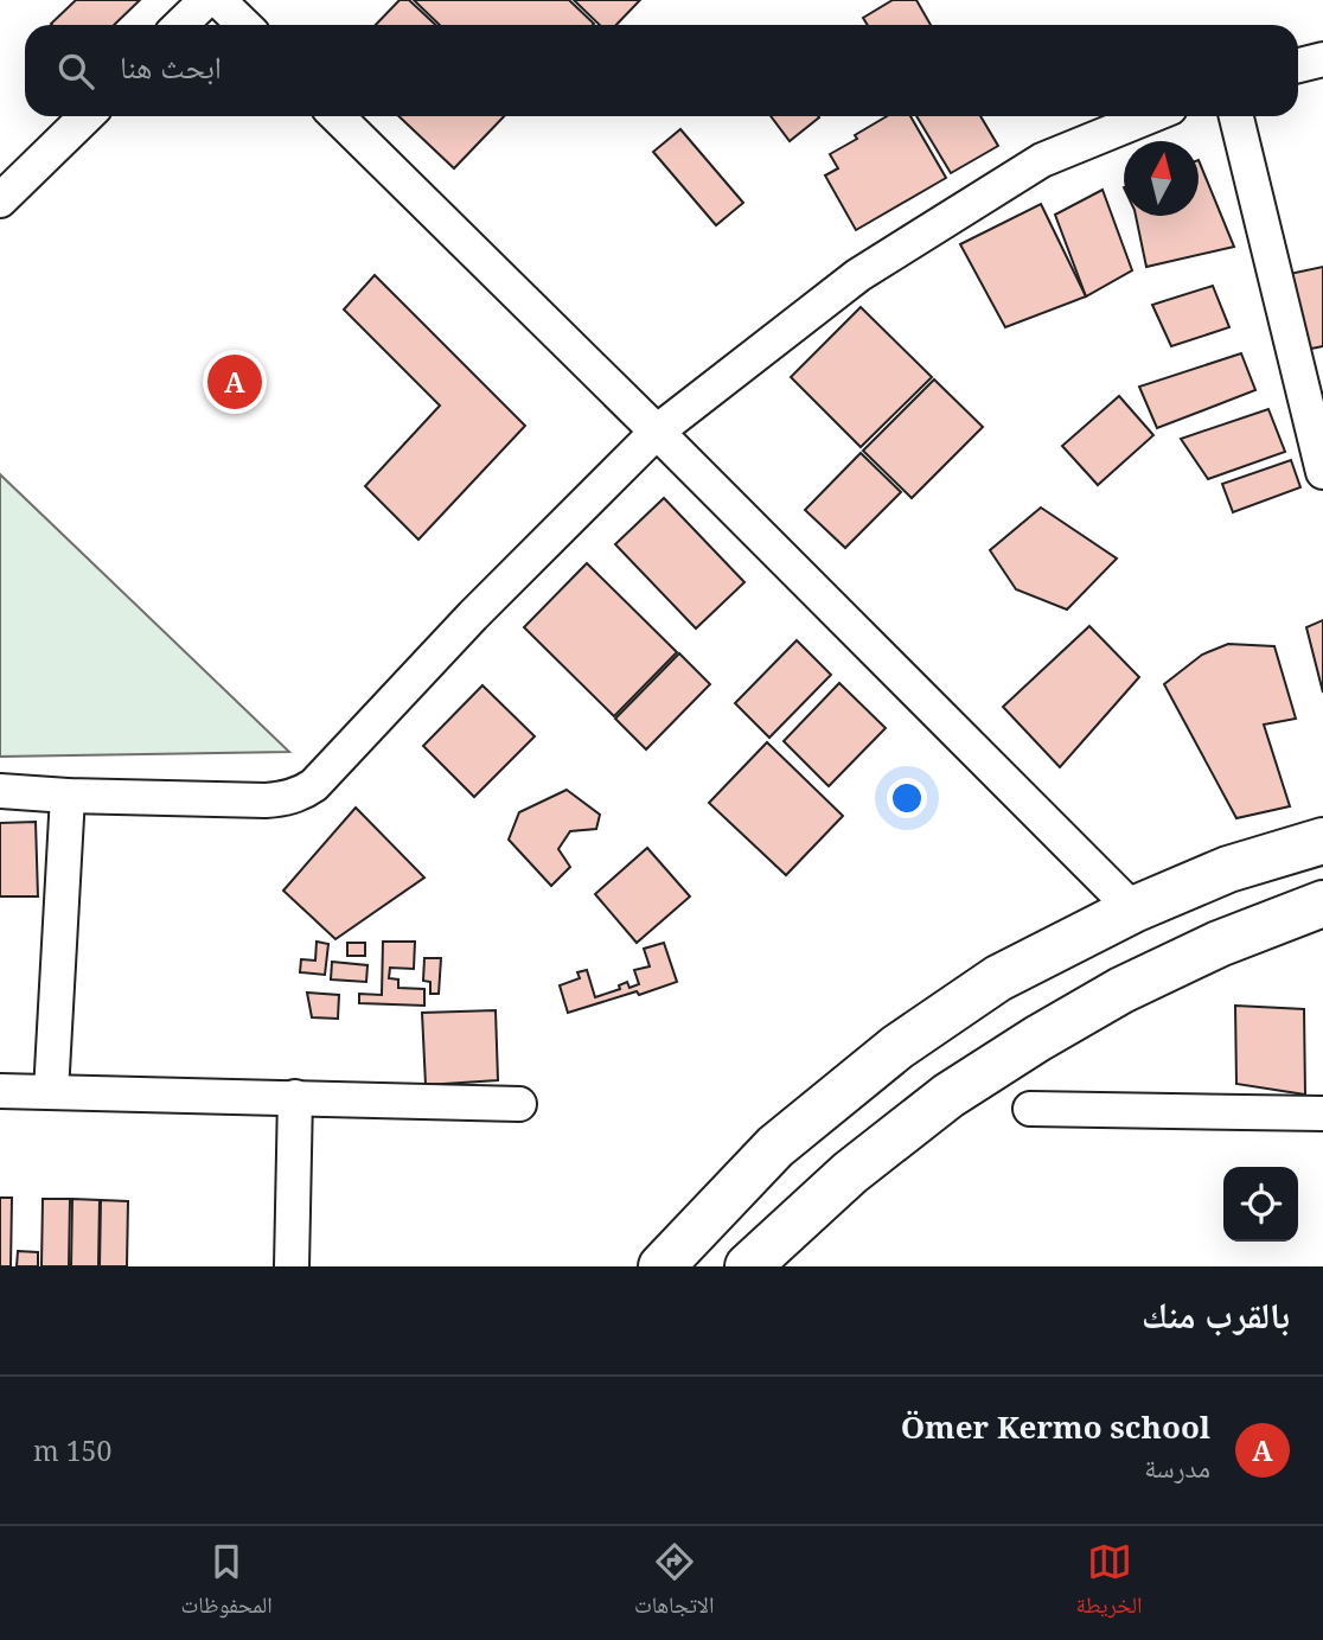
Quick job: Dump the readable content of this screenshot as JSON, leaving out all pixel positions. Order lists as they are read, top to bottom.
{
  "north": "top",
  "page": {
    "search": "ابحث هنا",
    "pins": "A",
    "heading": "بالقرب منك",
    "list": [
      {
        "mark": "A",
        "name": "Ömer Kermo school",
        "note": "مدرسة",
        "value": "150 m"
      }
    ],
    "nav": ["الخريطة", "الاتجاهات", "المحفوظات"]
  }
}
